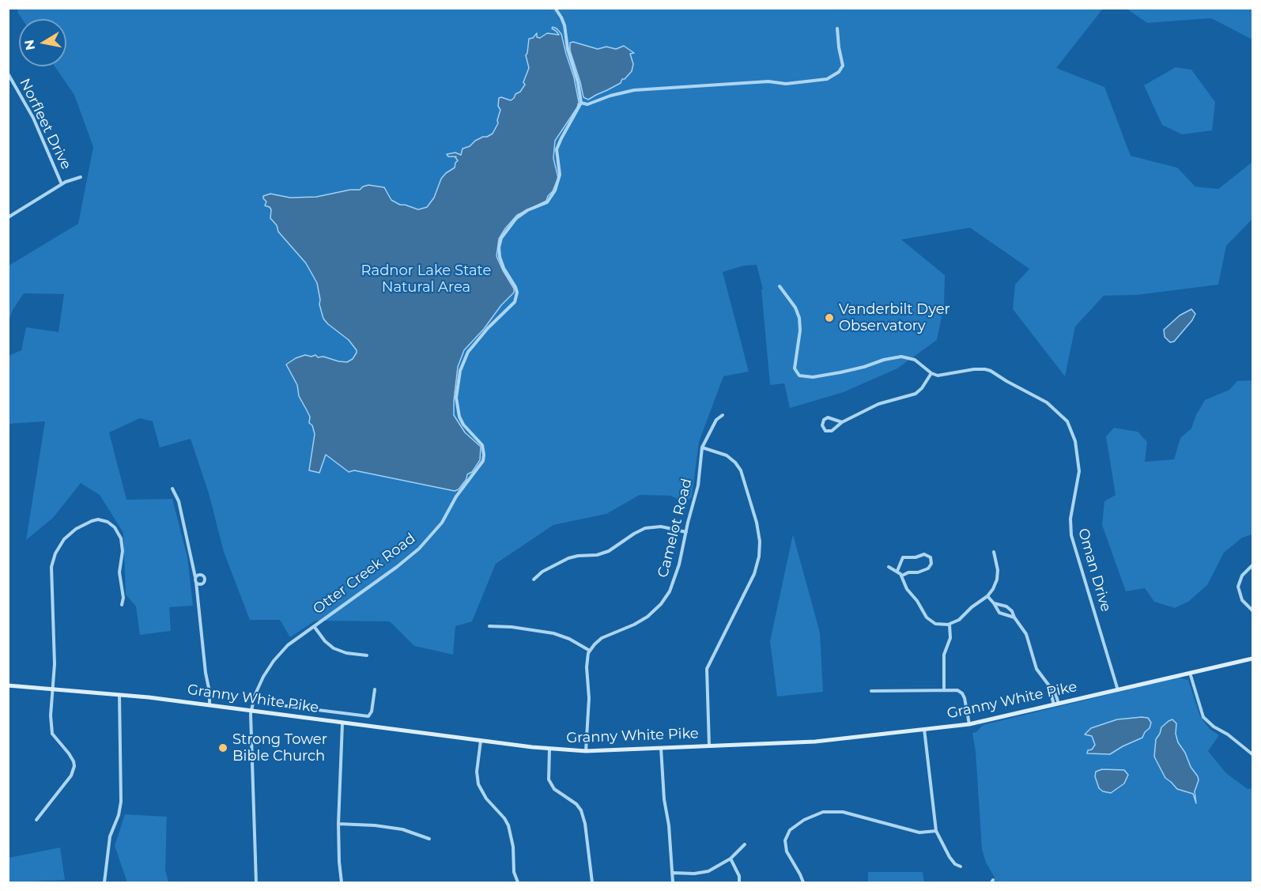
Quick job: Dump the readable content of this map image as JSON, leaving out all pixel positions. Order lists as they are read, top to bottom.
{
  "streets": {
    "main road": ["Granny White Pike"],
    "street": [
      "Norfleet Drive",
      "Camelot Road",
      "Oman Drive",
      "Otter Creek Road"
    ]
  },
  "crossings": [
    ["Oman Drive", "Granny White Pike"],
    ["Otter Creek Road", "Granny White Pike"]
  ],
  "parks": ["Radnor Lake State Natural Area"],
  "places": ["Vanderbilt Dyer Observatory", "Strong Tower Bible Church"],
  "north": "left"
}
